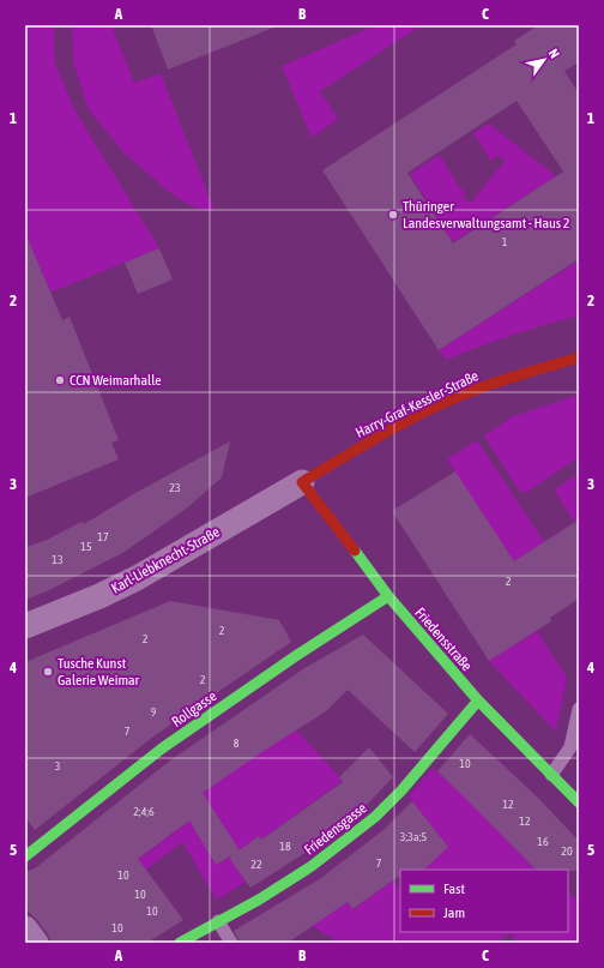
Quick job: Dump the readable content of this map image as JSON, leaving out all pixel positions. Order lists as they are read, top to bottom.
{
  "streets": {
    "street": [
      "Harry-Graf-Kessler-Straße",
      "Karl-Liebknecht-Straße",
      "Friedensstraße",
      "Rollgasse",
      "Friedensgasse"
    ]
  },
  "crossings": [
    ["Harry-Graf-Kessler-Straße", "Karl-Liebknecht-Straße"],
    ["Harry-Graf-Kessler-Straße", "Friedensstraße"],
    ["Karl-Liebknecht-Straße", "Friedensstraße"],
    ["Friedensstraße", "Rollgasse"],
    ["Friedensstraße", "Friedensgasse"]
  ],
  "places": ["Thüringer Landesverwaltungsamt - Haus 2", "CCN Weimarhalle", "Tusche Kunst Galerie Weimar"],
  "house_numbers": [
    "1",
    "23",
    "17",
    "15",
    "13",
    "2",
    "2",
    "2",
    "2",
    "9",
    "7",
    "8",
    "10",
    "3",
    "12",
    "2;4;6",
    "12",
    "3;3a;5",
    "16",
    "18",
    "20",
    "7",
    "22",
    "10",
    "10",
    "10",
    "10"
  ],
  "legend": ["Fast", "Jam"],
  "north": "top right",
  "grid": {
    "columns": ["A", "B", "C"],
    "rows": [
      "1",
      "2",
      "3",
      "4",
      "5"
    ]
  }
}
